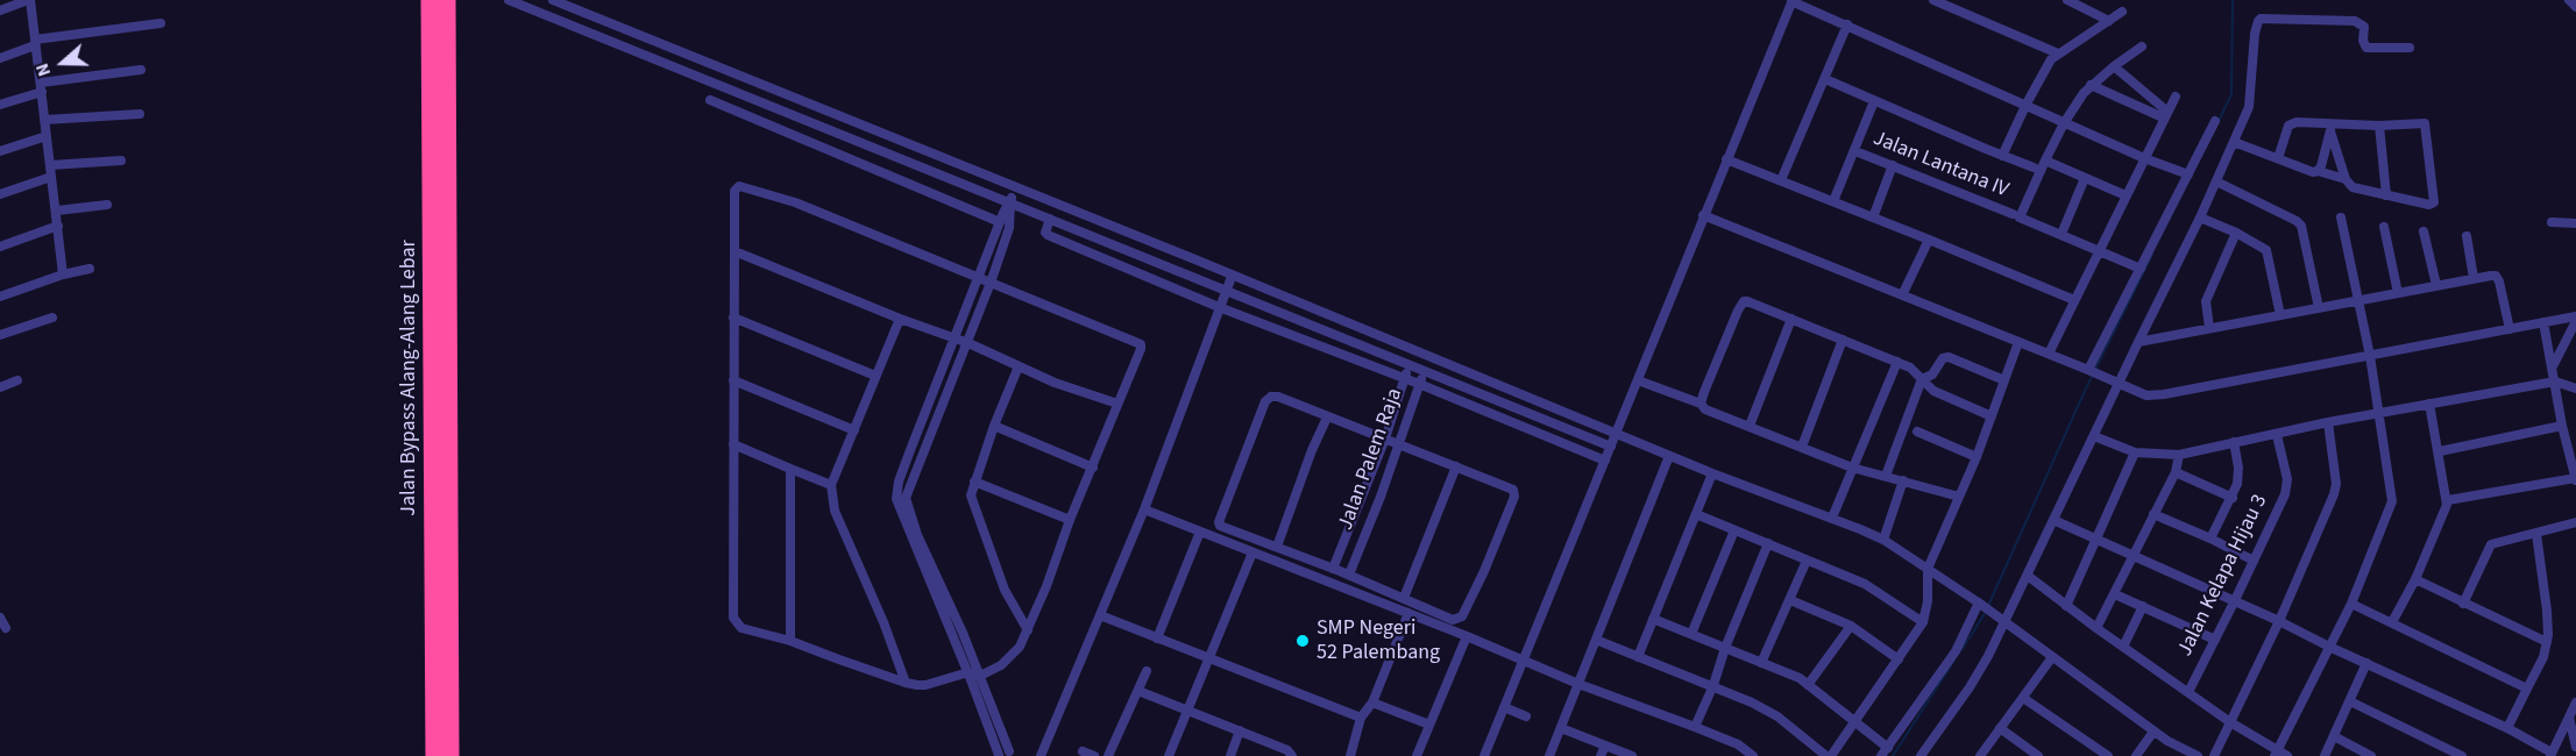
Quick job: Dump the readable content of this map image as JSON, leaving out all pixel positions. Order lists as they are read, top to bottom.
{
  "streets": {
    "highway": ["Jalan Bypass Alang-Alang Lebar"],
    "street": ["Jalan Lantana IV", "Jalan Palem Raja", "Jalan Kelapa Hijau 3"]
  },
  "places": ["SMP Negeri 52 Palembang"],
  "north": "left"
}
